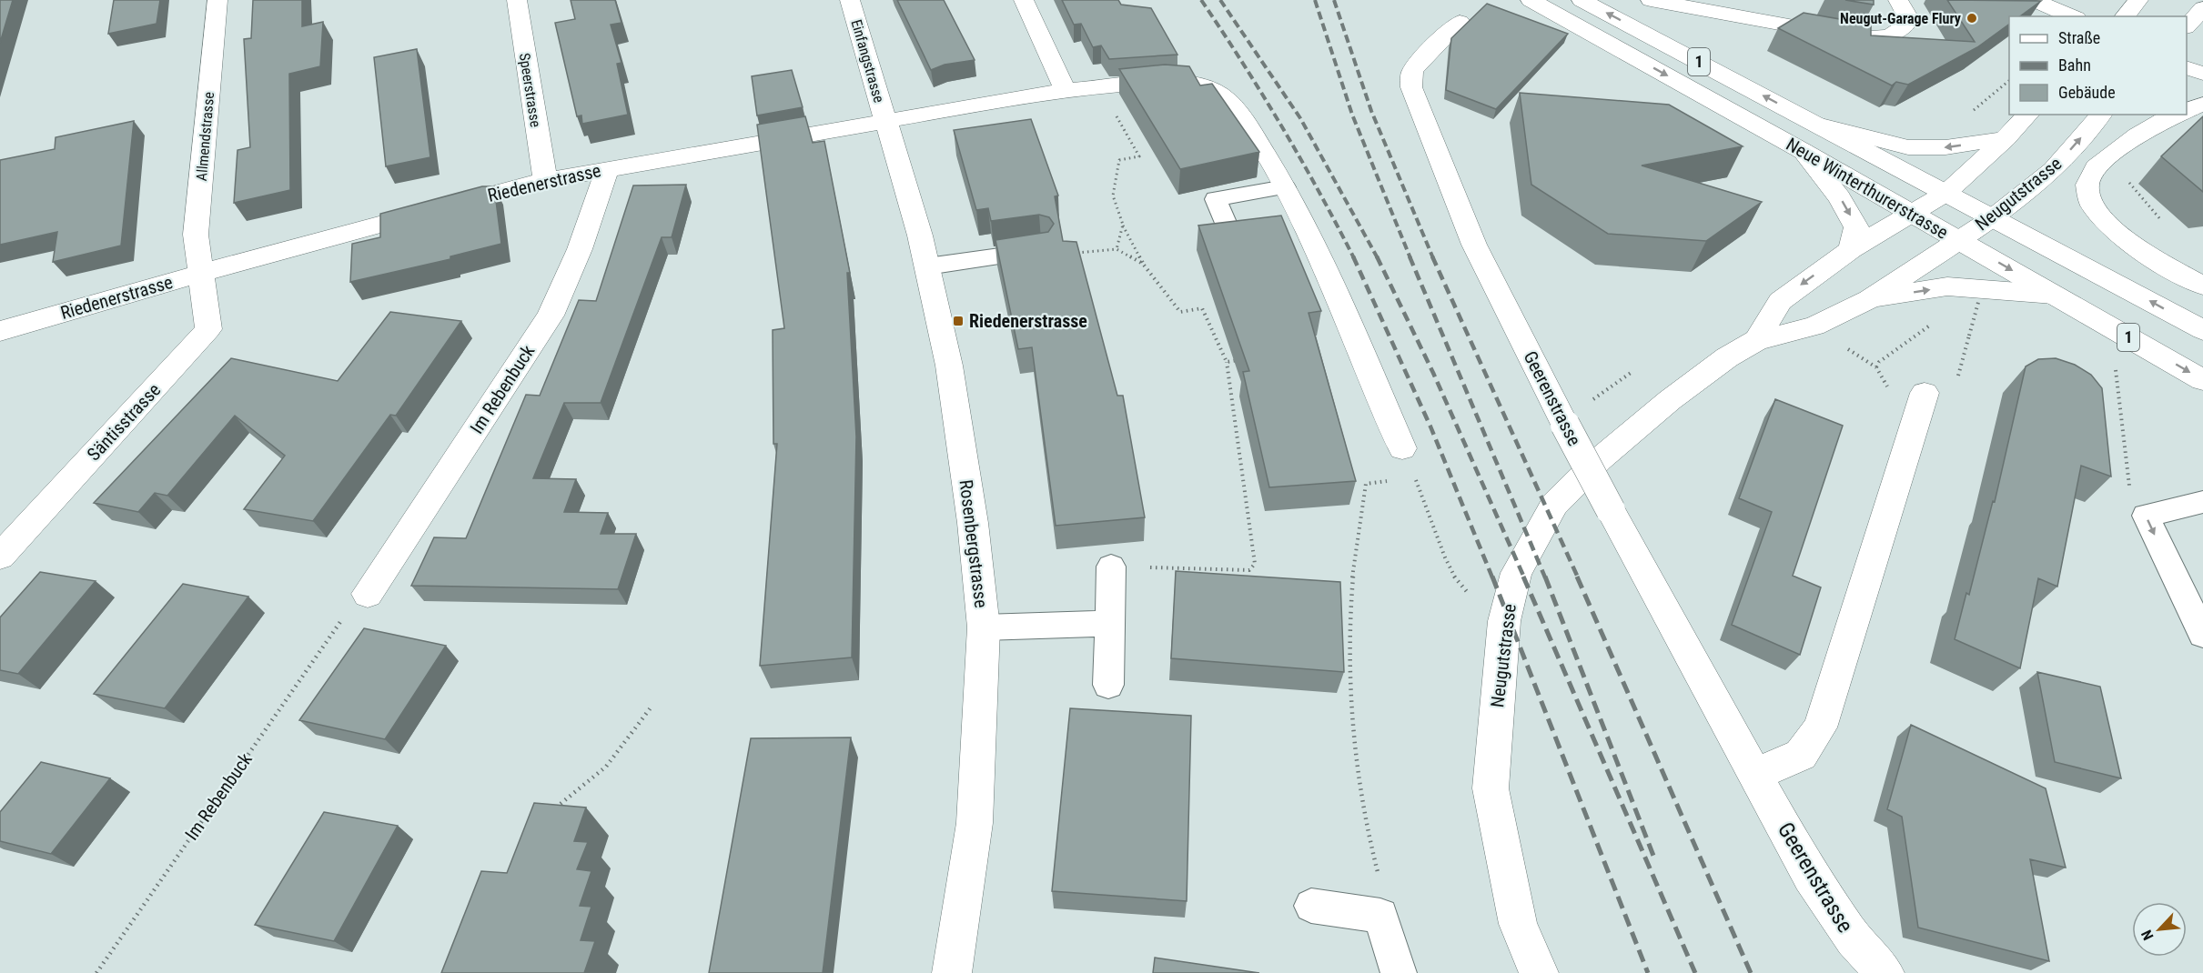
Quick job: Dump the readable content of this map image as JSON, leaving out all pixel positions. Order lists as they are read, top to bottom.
{
  "streets": {
    "street": [
      "Einfangstrasse",
      "1",
      "Speerstrasse",
      "Allmendstrasse",
      "Riedenerstrasse",
      "Neue Winterthurerstrasse",
      "Neugutstrasse",
      "Im Rebenbuck",
      "Geerenstrasse",
      "Säntisstrasse",
      "Rosenbergstrasse"
    ]
  },
  "crossings": [
    ["Einfangstrasse", "Riedenerstrasse"],
    ["Einfangstrasse", "Rosenbergstrasse"],
    ["Speerstrasse", "Riedenerstrasse"],
    ["Allmendstrasse", "Riedenerstrasse"],
    ["Allmendstrasse", "Säntisstrasse"],
    ["Riedenerstrasse", "Im Rebenbuck"],
    ["Riedenerstrasse", "Säntisstrasse"],
    ["Riedenerstrasse", "Rosenbergstrasse"],
    ["Neue Winterthurerstrasse", "Neugutstrasse"]
  ],
  "places": {
    "other": ["Neugut-Garage Flury"],
    "transit": ["Riedenerstrasse"]
  },
  "legend": ["Straße", "Bahn", "Gebäude"],
  "north": "bottom left"
}
